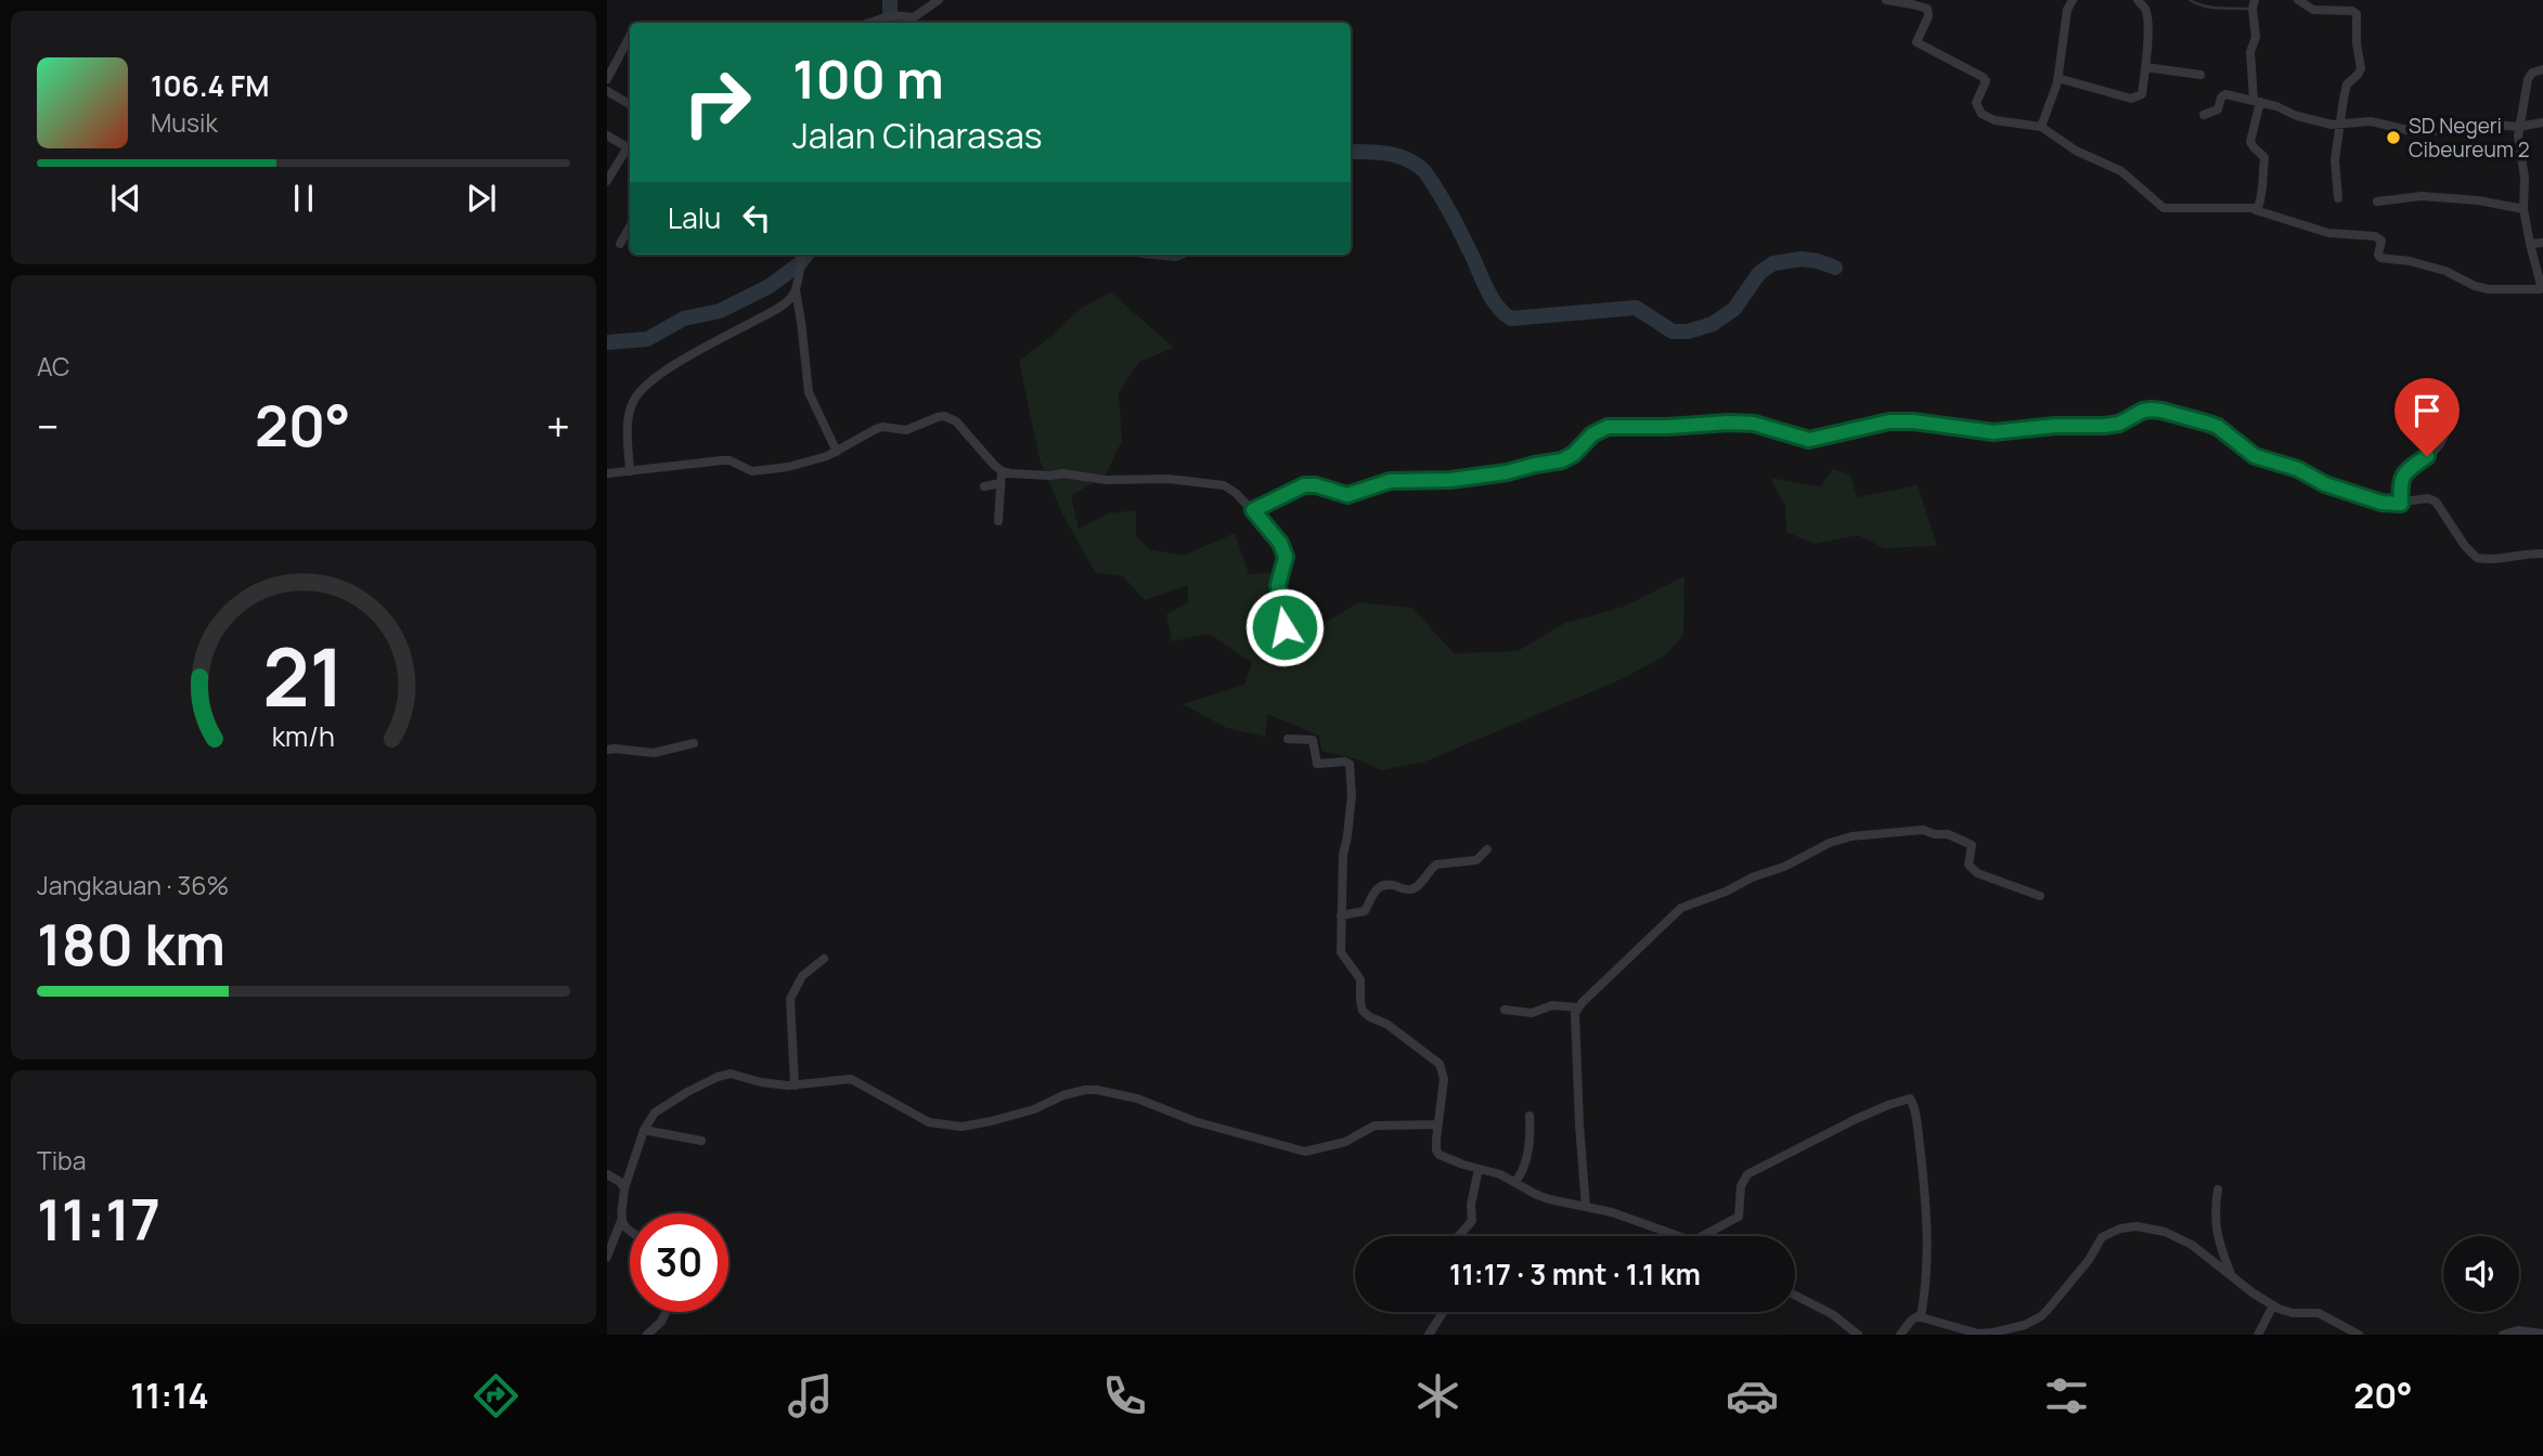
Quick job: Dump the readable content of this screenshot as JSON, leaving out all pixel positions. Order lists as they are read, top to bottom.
{
  "places": ["SD Negeri Cibeureum 2"],
  "page": {
    "turn": ["100 m", "Jalan Ciharasas"],
    "song": ["106.4 FM", "Musik"],
    "then": "Lalu",
    "tile": [
      "AC",
      ["Jangkauan · 36%", "180 km"],
      ["Tiba", "11:17"]
    ],
    "heat": ["−", "20°", "+"],
    "limit": "30",
    "trip": "11:17 · 3 mnt · 1.1 km",
    "tabs": ["11:14", "20°"],
    "gauge": ["21", "km/h"]
  }
}
